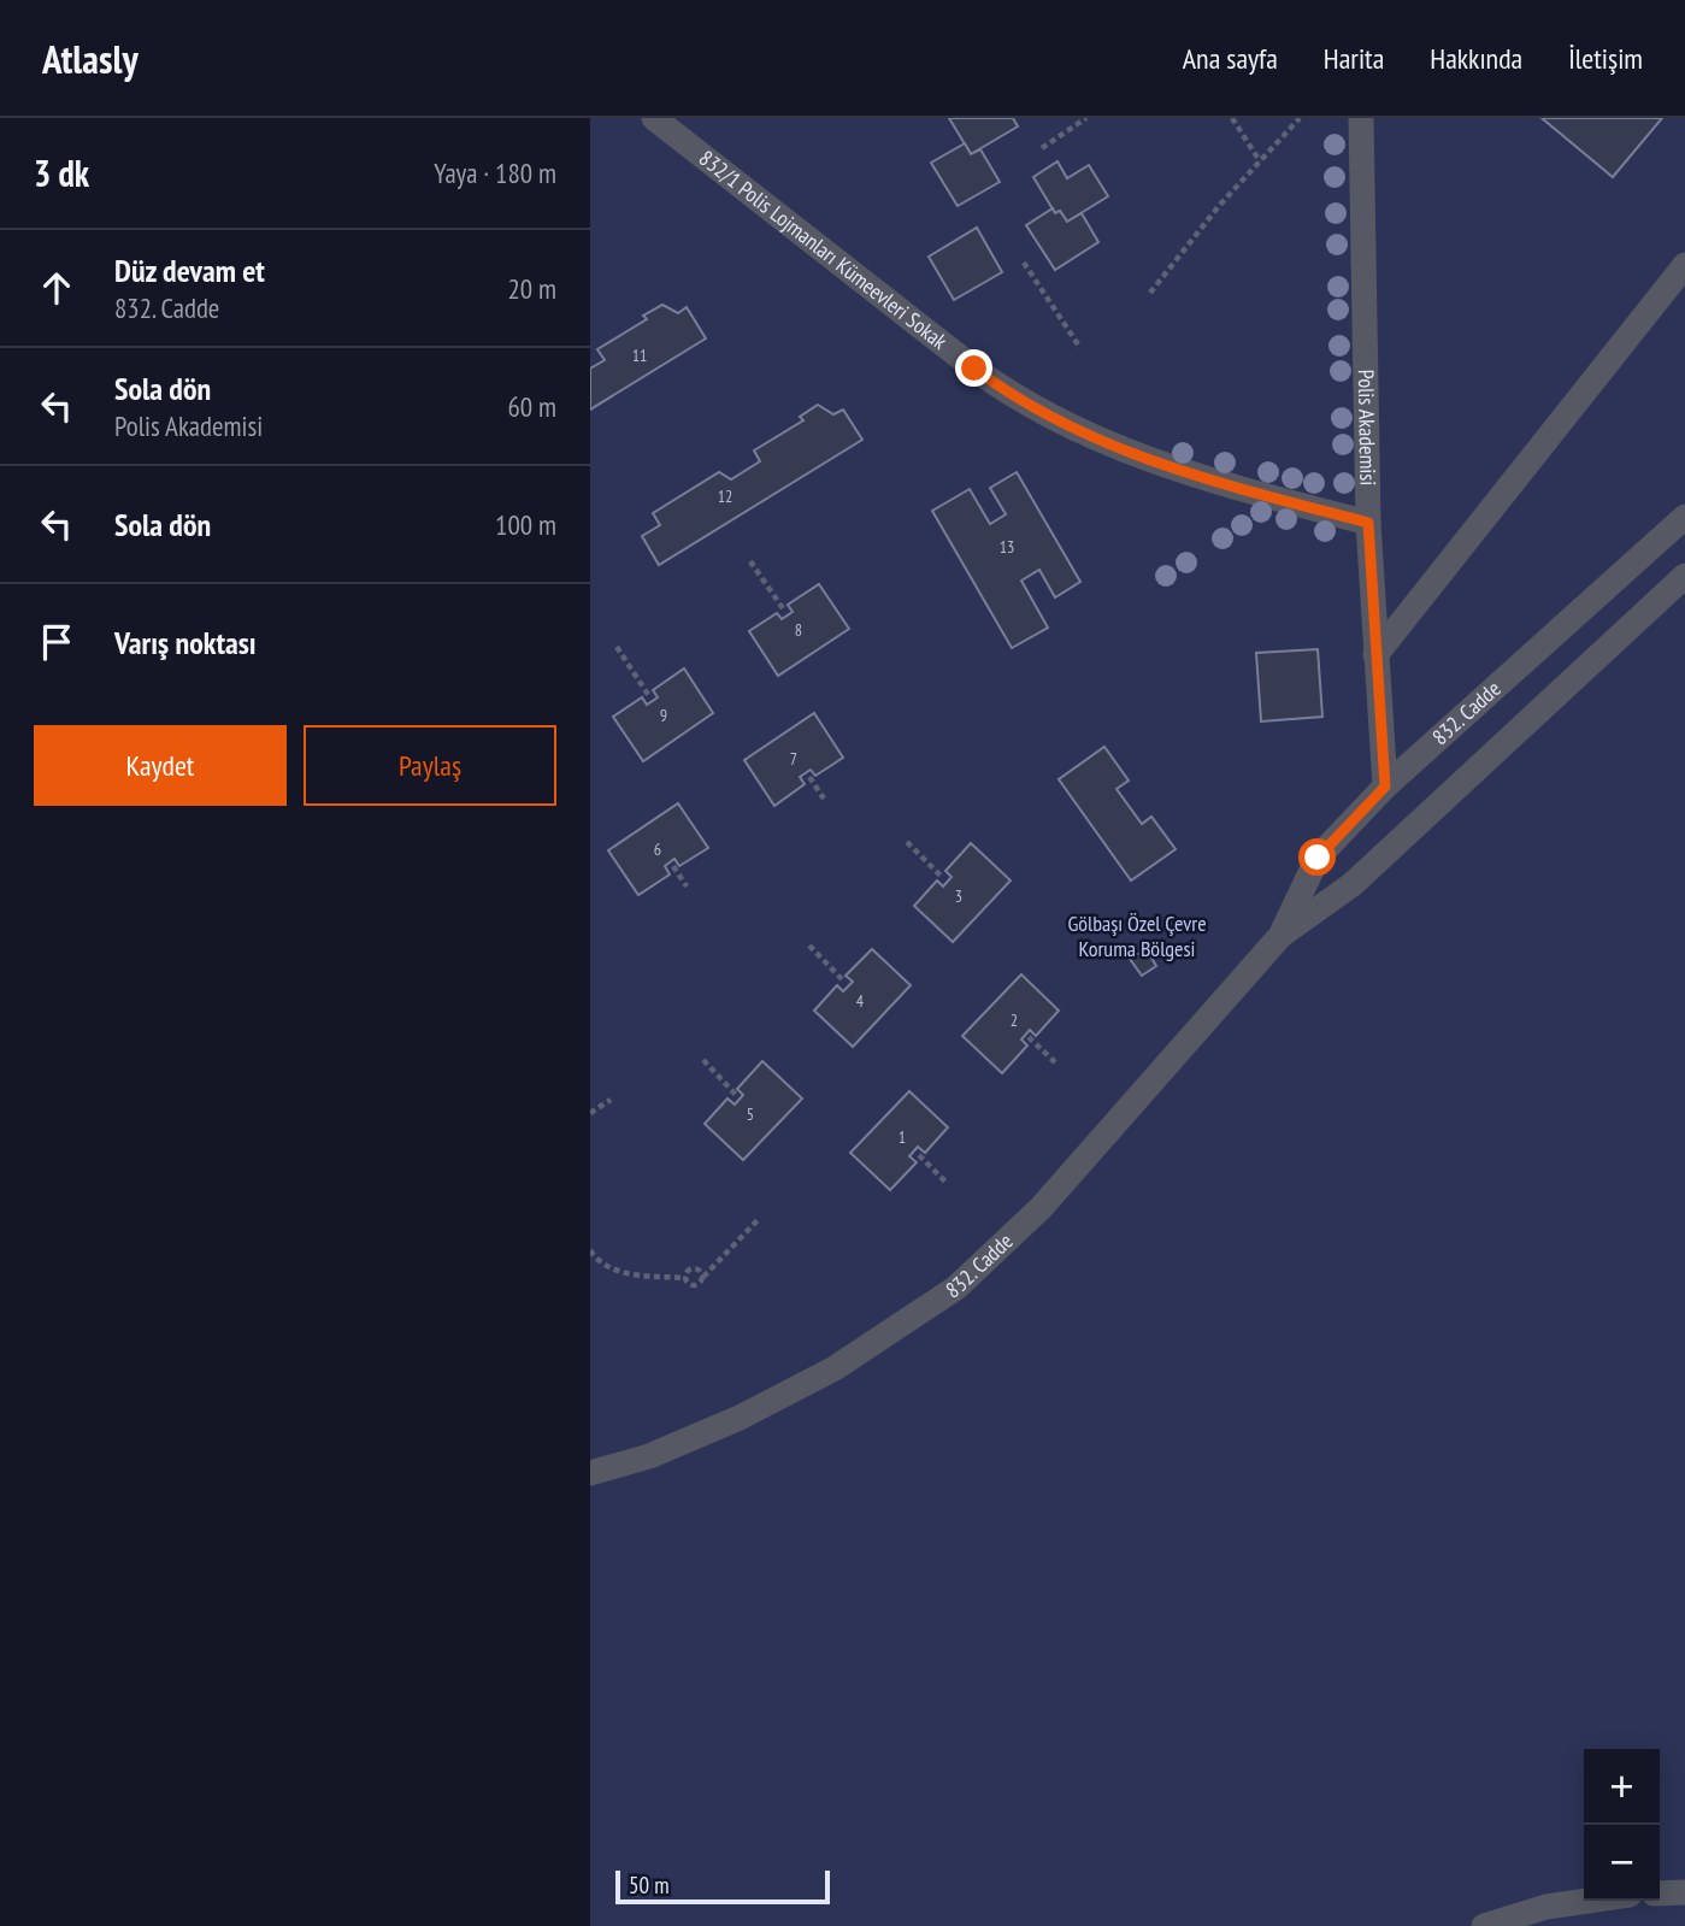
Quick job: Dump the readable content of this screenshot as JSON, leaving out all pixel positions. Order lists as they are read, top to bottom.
{
  "streets": {
    "street": ["832/1 Polis Lojmanları Kümeevleri Sokak", "Polis Akademisi", "832. Cadde"]
  },
  "crossings": [
    ["832/1 Polis Lojmanları Kümeevleri Sokak", "Polis Akademisi"],
    ["Polis Akademisi", "832. Cadde"]
  ],
  "parks": ["Gölbaşı Özel Çevre Koruma Bölgesi"],
  "house_numbers": [
    "11",
    "12",
    "13",
    "8",
    "9",
    "7",
    "6",
    "3",
    "4",
    "2",
    "5",
    "1"
  ],
  "scale_bar": "50 m",
  "page": {
    "header": "Atlasly",
    "nav": [
      "Ana sayfa",
      "Harita",
      "Hakkında",
      "İletişim"
    ],
    "heading": ["3 dk", "Yaya · 180 m"],
    "list": [
      ["Düz devam et", "832. Cadde", "20 m"],
      ["Sola dön", "Polis Akademisi", "60 m"],
      ["Sola dön", "100 m"],
      "Varış noktası"
    ],
    "buttons": ["Kaydet", "Paylaş"],
    "map_buttons": ["+", "−"],
    "scale": "50 m"
  }
}
